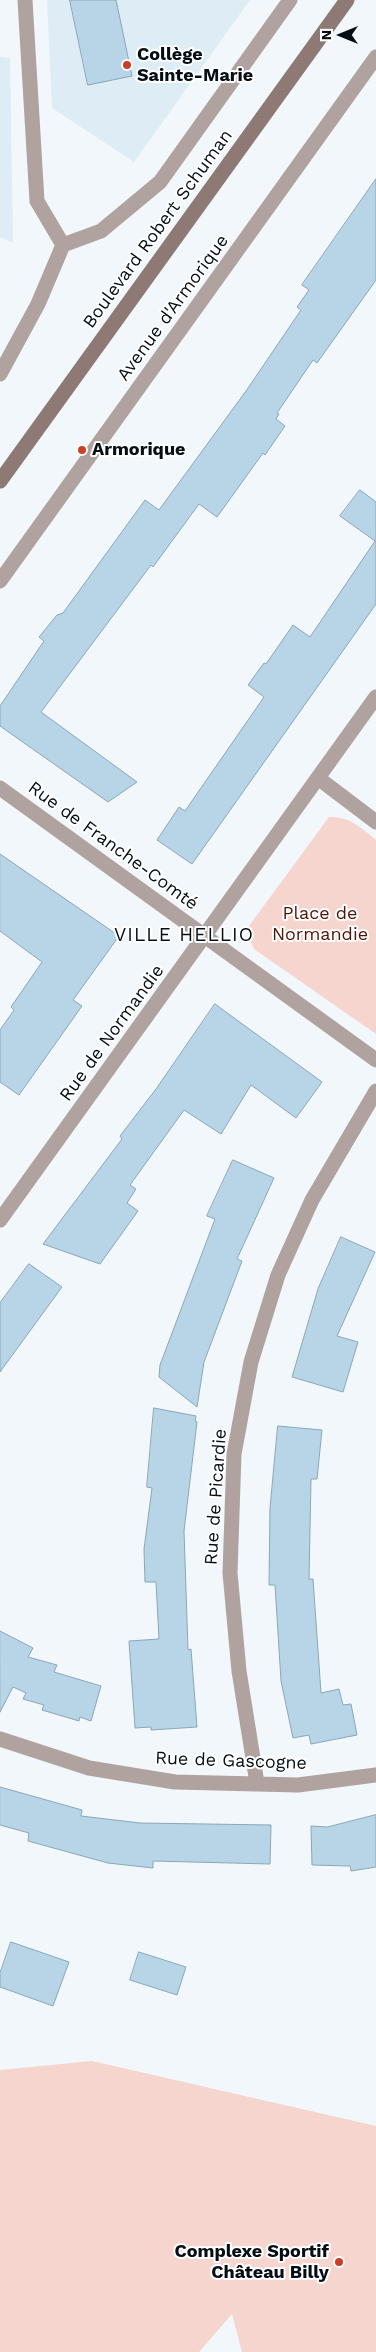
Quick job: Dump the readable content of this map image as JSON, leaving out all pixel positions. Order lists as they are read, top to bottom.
{
  "streets": {
    "main road": ["Boulevard Robert Schuman"],
    "street": [
      "Avenue d'Armorique",
      "Rue de Franche-Comté",
      "Rue de Normandie",
      "Rue de Picardie",
      "Rue de Gascogne"
    ]
  },
  "crossings": [
    ["Rue de Franche-Comté", "Rue de Normandie"],
    ["Rue de Picardie", "Rue de Gascogne"]
  ],
  "districts": ["VILLE HELLIO"],
  "parks": ["Place de Normandie"],
  "places": ["Collège Sainte-Marie", "Armorique", "Complexe Sportif Château Billy"],
  "north": "left"
}
